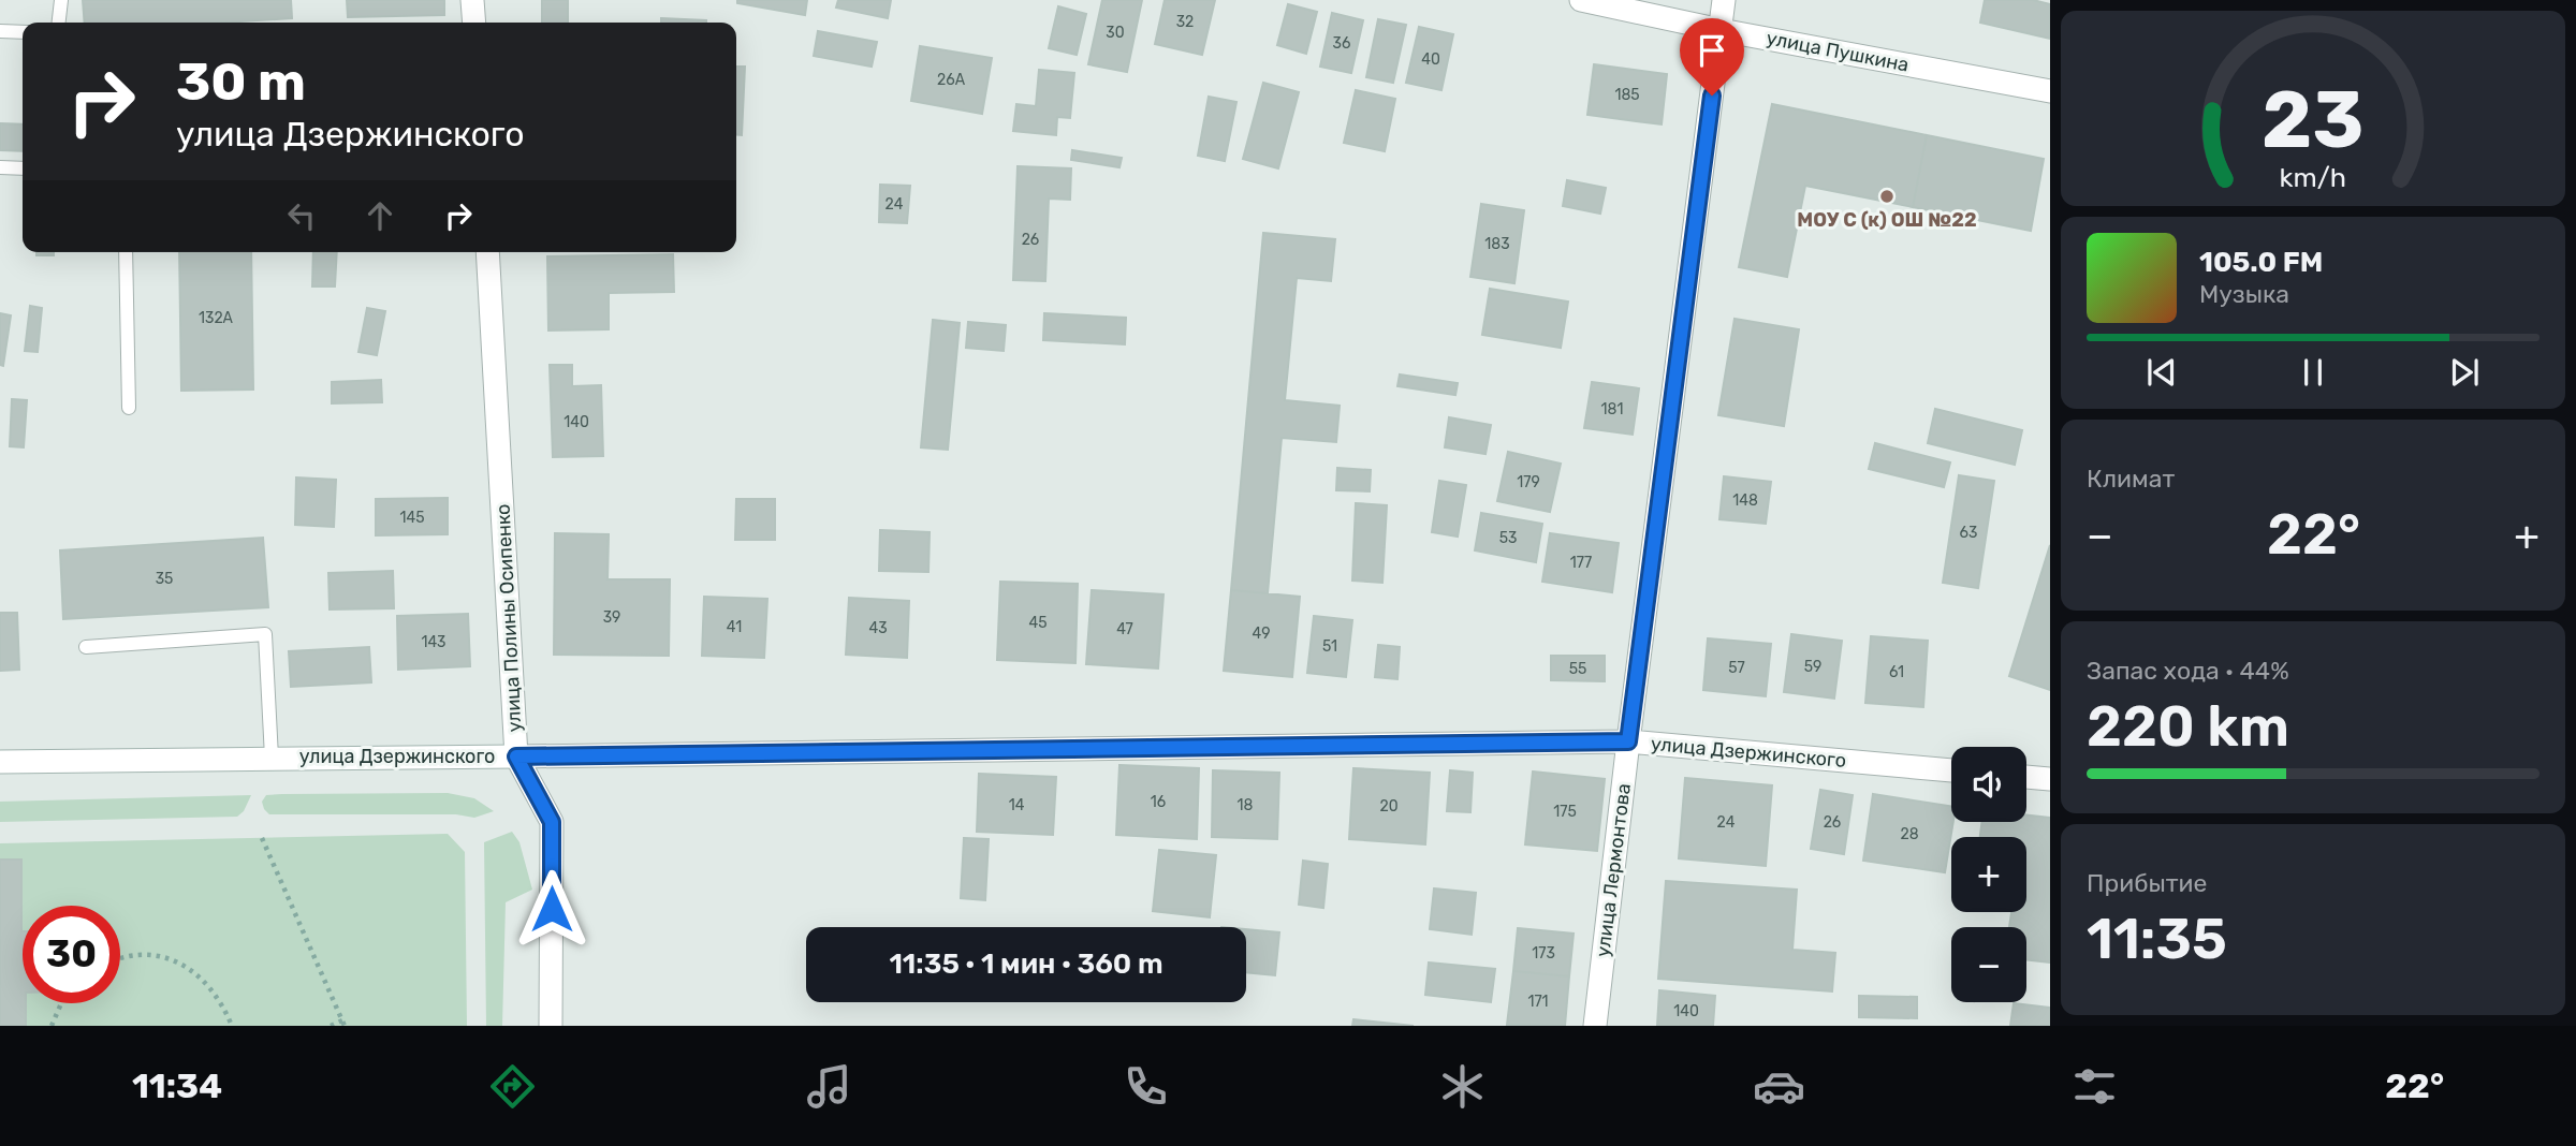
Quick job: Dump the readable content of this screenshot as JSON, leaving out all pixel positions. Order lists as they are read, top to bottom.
{
  "streets": {
    "street": [
      "улица Пушкина",
      "улица Полины Осипенко",
      "улица Дзержинского",
      "улица Лермонтова"
    ]
  },
  "crossings": [
    ["улица Пушкина", "улица Лермонтова"],
    ["улица Полины Осипенко", "улица Дзержинского"],
    ["улица Дзержинского", "улица Лермонтова"]
  ],
  "places": ["МОУ С (к) ОШ №22"],
  "house_numbers": [
    "32",
    "30",
    "36",
    "40",
    "26А",
    "185",
    "24",
    "26",
    "183",
    "132А",
    "181",
    "140",
    "179",
    "148",
    "145",
    "63",
    "53",
    "177",
    "35",
    "39",
    "45",
    "41",
    "43",
    "47",
    "49",
    "143",
    "51",
    "59",
    "57",
    "55",
    "61",
    "16",
    "14",
    "18",
    "20",
    "175",
    "24",
    "26",
    "28",
    "173",
    "171",
    "140"
  ],
  "page": {
    "turn": ["30 m", "улица Дзержинского"],
    "song": ["105.0 FM", "Музыка"],
    "tile": [
      "Климат",
      ["Запас хода · 44%", "220 km"],
      ["Прибытие", "11:35"]
    ],
    "heat": ["−", "22°", "+"],
    "map_buttons": ["+", "−"],
    "limit": "30",
    "trip": "11:35 · 1 мин · 360 m",
    "tabs": ["11:34", "22°"],
    "gauge": ["23", "km/h"]
  }
}
